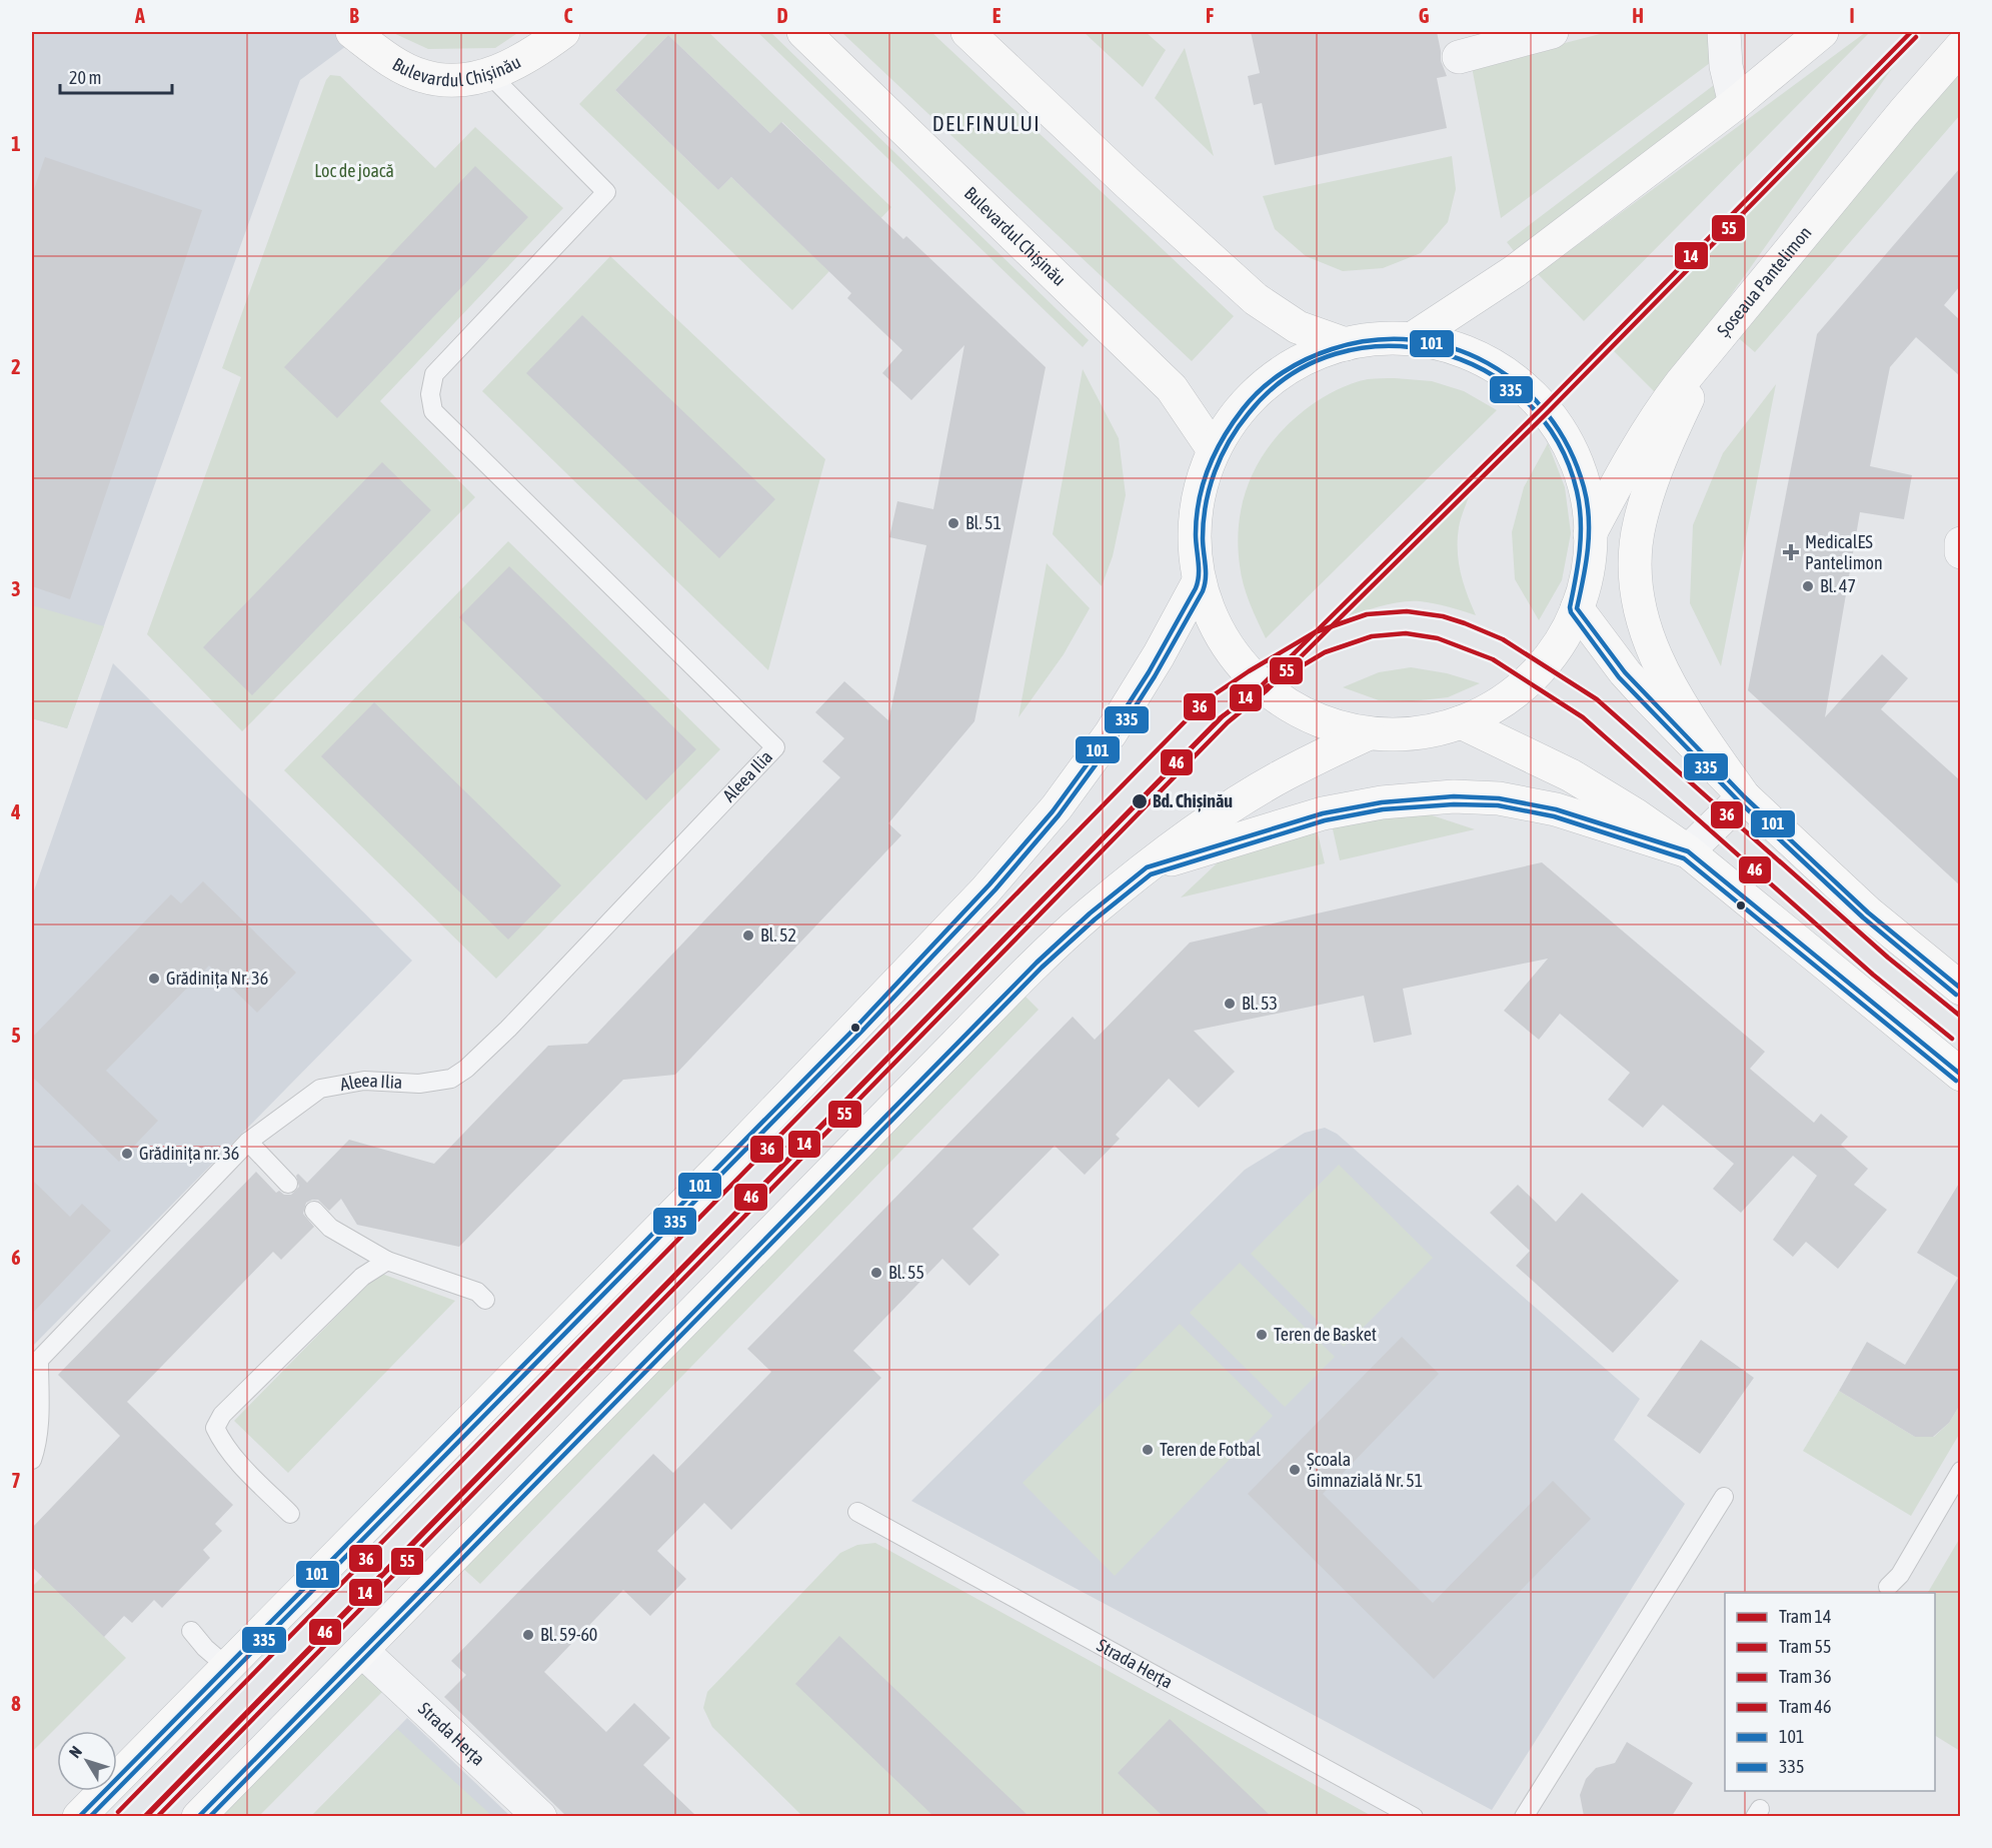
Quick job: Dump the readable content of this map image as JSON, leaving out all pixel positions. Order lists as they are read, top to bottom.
{
  "streets": {
    "main road": ["Bulevardul Chișinău", "Șoseaua Pantelimon"],
    "street": ["Strada Herța"],
    "lane": ["Aleea Ilia"]
  },
  "crossings": [
    ["Bulevardul Chișinău", "Aleea Ilia"]
  ],
  "districts": ["DELFINULUI"],
  "parks": ["Loc de joacă"],
  "places": {
    "other": [
      "Bl. 51",
      "Bl. 47",
      "Bd. Chișinău",
      "Bl. 52",
      "Grădinița Nr. 36",
      "Bl. 53",
      "Grădinița nr. 36",
      "Bl. 55",
      "Teren de Basket",
      "Teren de Fotbal",
      "Școala Gimnazială Nr. 51",
      "Bl. 59-60"
    ],
    "health": ["MedicalES Pantelimon"]
  },
  "lines": [
    "tram line 14",
    "tram line 55",
    "transit line 101",
    "transit line 335",
    "tram line 36",
    "tram line 46"
  ],
  "legend": [
    "Tram 14",
    "Tram 55",
    "Tram 36",
    "Tram 46",
    "101",
    "335"
  ],
  "scale_bar": "20 m",
  "north": "top left",
  "grid": {
    "columns": [
      "A",
      "B",
      "C",
      "D",
      "E",
      "F",
      "G",
      "H",
      "I"
    ],
    "rows": [
      "1",
      "2",
      "3",
      "4",
      "5",
      "6",
      "7",
      "8"
    ]
  }
}
